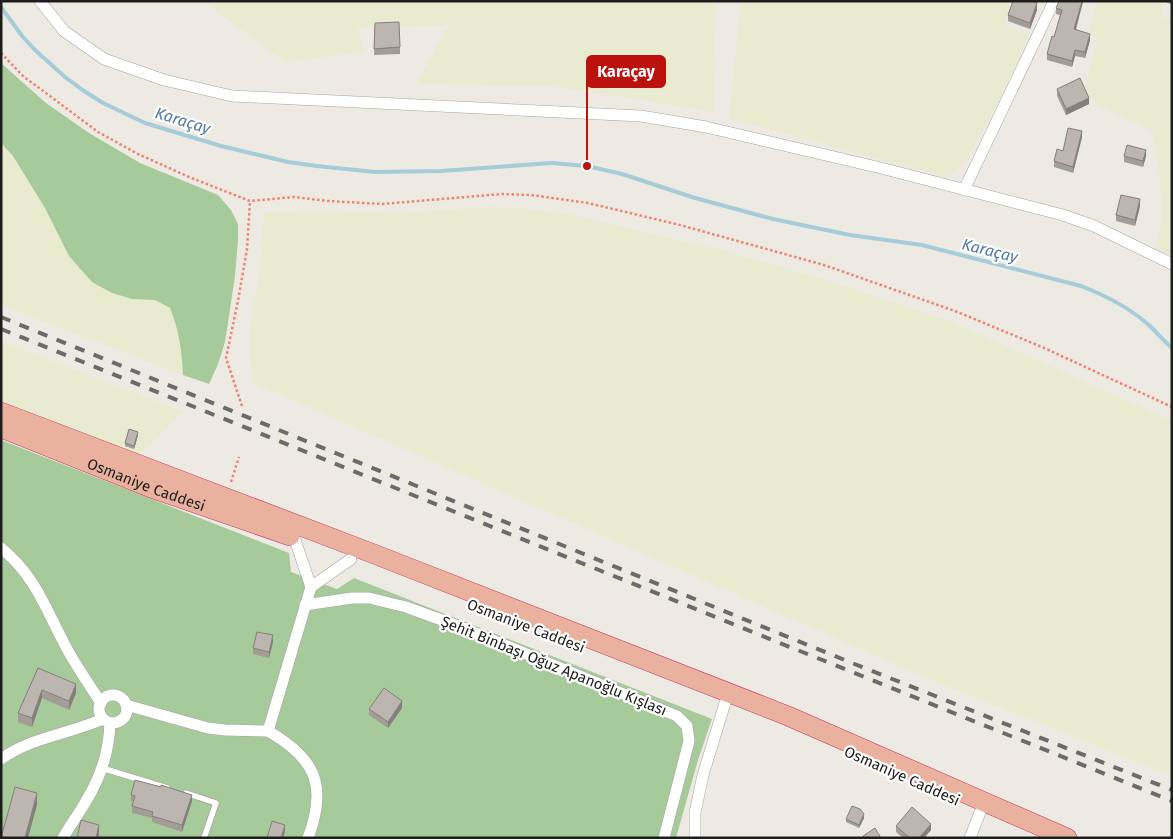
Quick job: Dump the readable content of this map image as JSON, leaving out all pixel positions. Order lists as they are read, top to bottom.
{
  "streets": {
    "highway": ["Osmaniye Caddesi"],
    "street": ["Şehit Binbaşı Oğuz Apanoğlu Kışlası"]
  },
  "water": ["Karaçay"],
  "places": ["Karaçay"]
}
